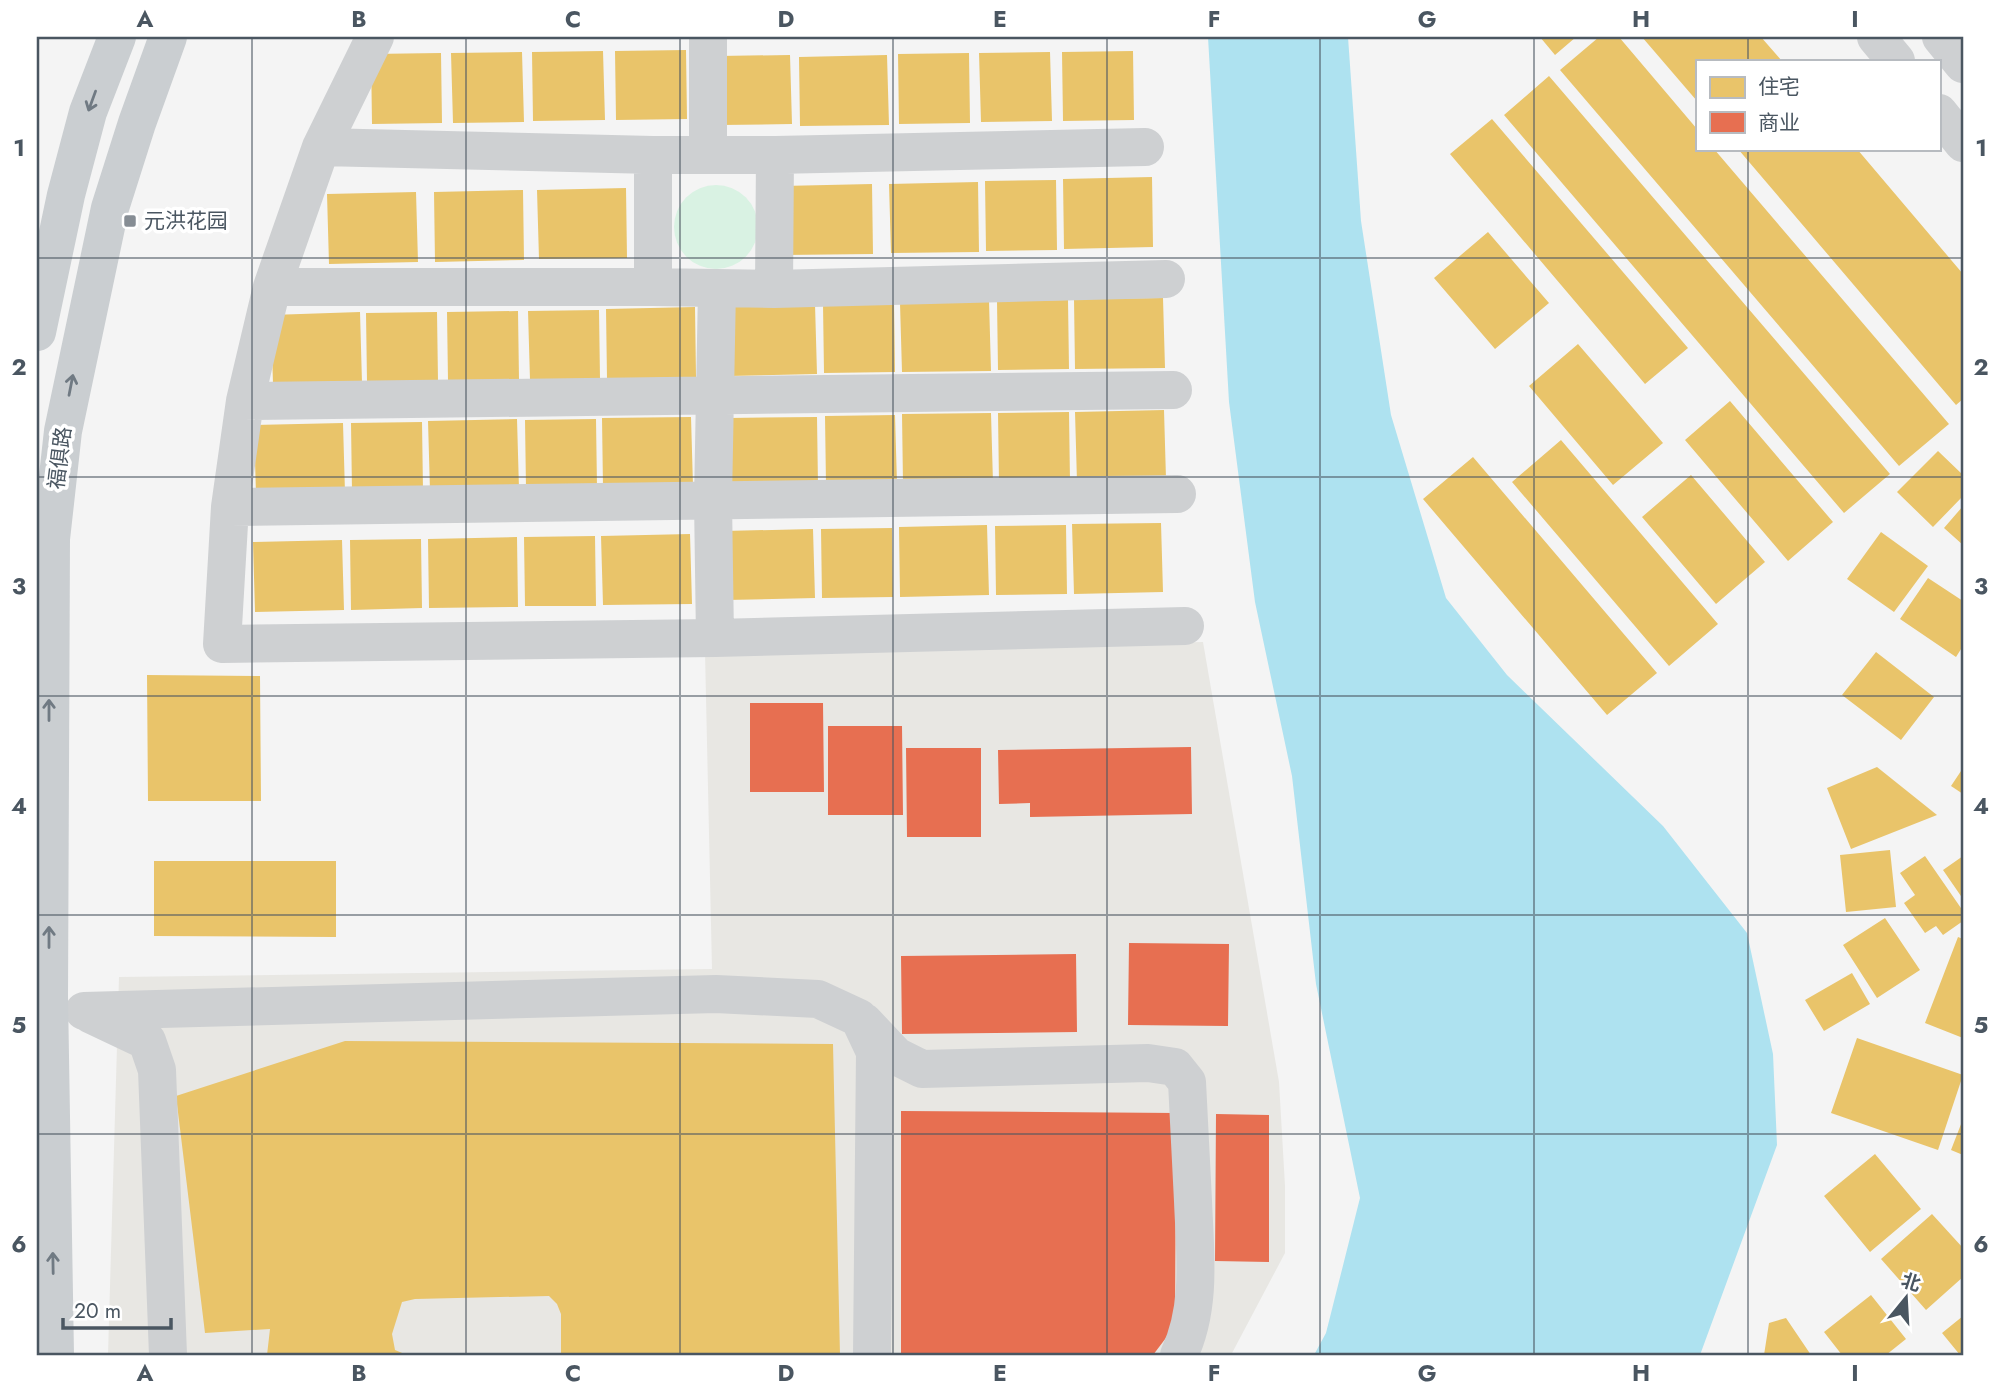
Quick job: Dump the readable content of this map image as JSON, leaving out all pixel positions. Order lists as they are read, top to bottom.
{
  "streets": {
    "main road": ["福俱路"]
  },
  "one_way": ["福俱路"],
  "places": {
    "transit": ["元洪花园"]
  },
  "legend": ["住宅", "商业"],
  "scale_bar": "20 m",
  "north": "top",
  "grid": {
    "columns": [
      "A",
      "B",
      "C",
      "D",
      "E",
      "F",
      "G",
      "H",
      "I"
    ],
    "rows": [
      "1",
      "2",
      "3",
      "4",
      "5",
      "6"
    ]
  }
}
